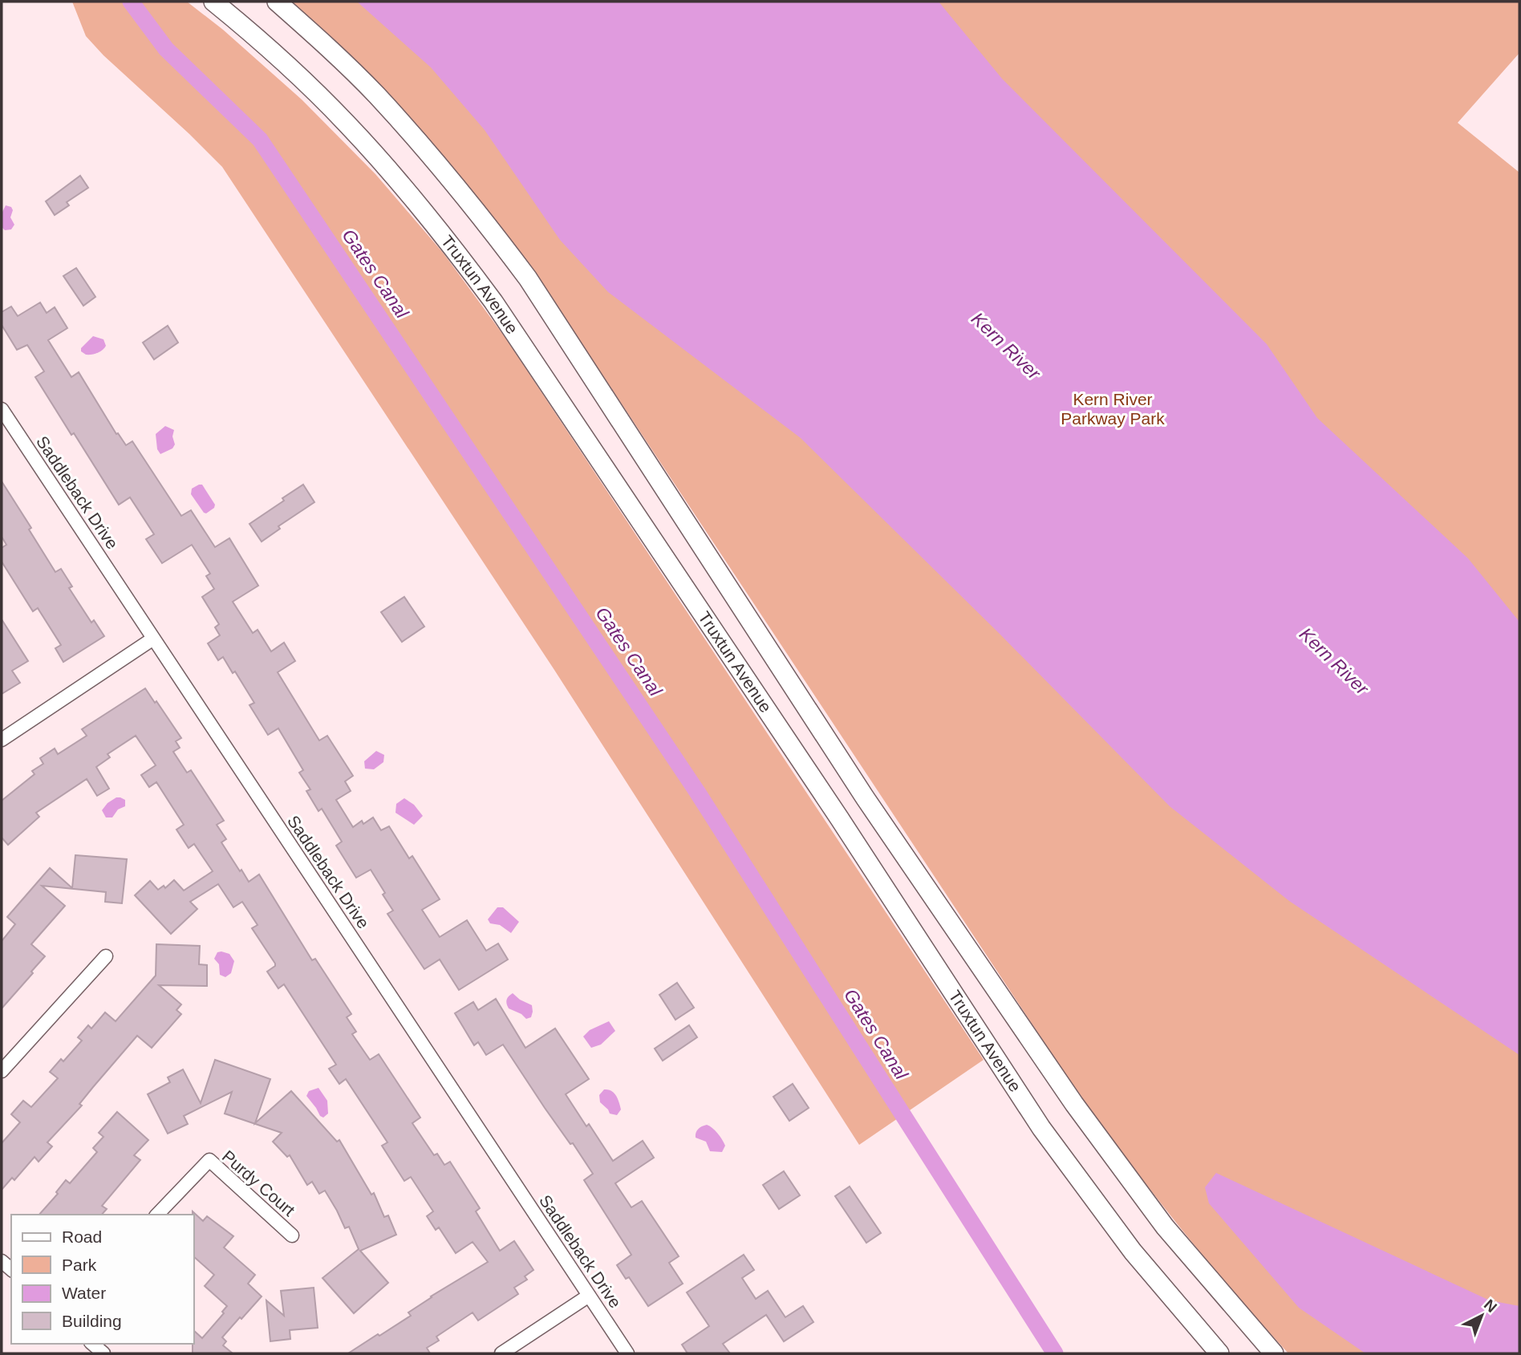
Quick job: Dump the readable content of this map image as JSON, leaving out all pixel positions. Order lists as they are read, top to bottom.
{
  "streets": {
    "main road": ["Truxtun Avenue"],
    "street": ["Saddleback Drive", "Purdy Court"]
  },
  "water": ["Gates Canal", "Kern River"],
  "parks": ["Kern River Parkway Park"],
  "legend": [
    "Road",
    "Park",
    "Water",
    "Building"
  ],
  "north": "top right"
}
